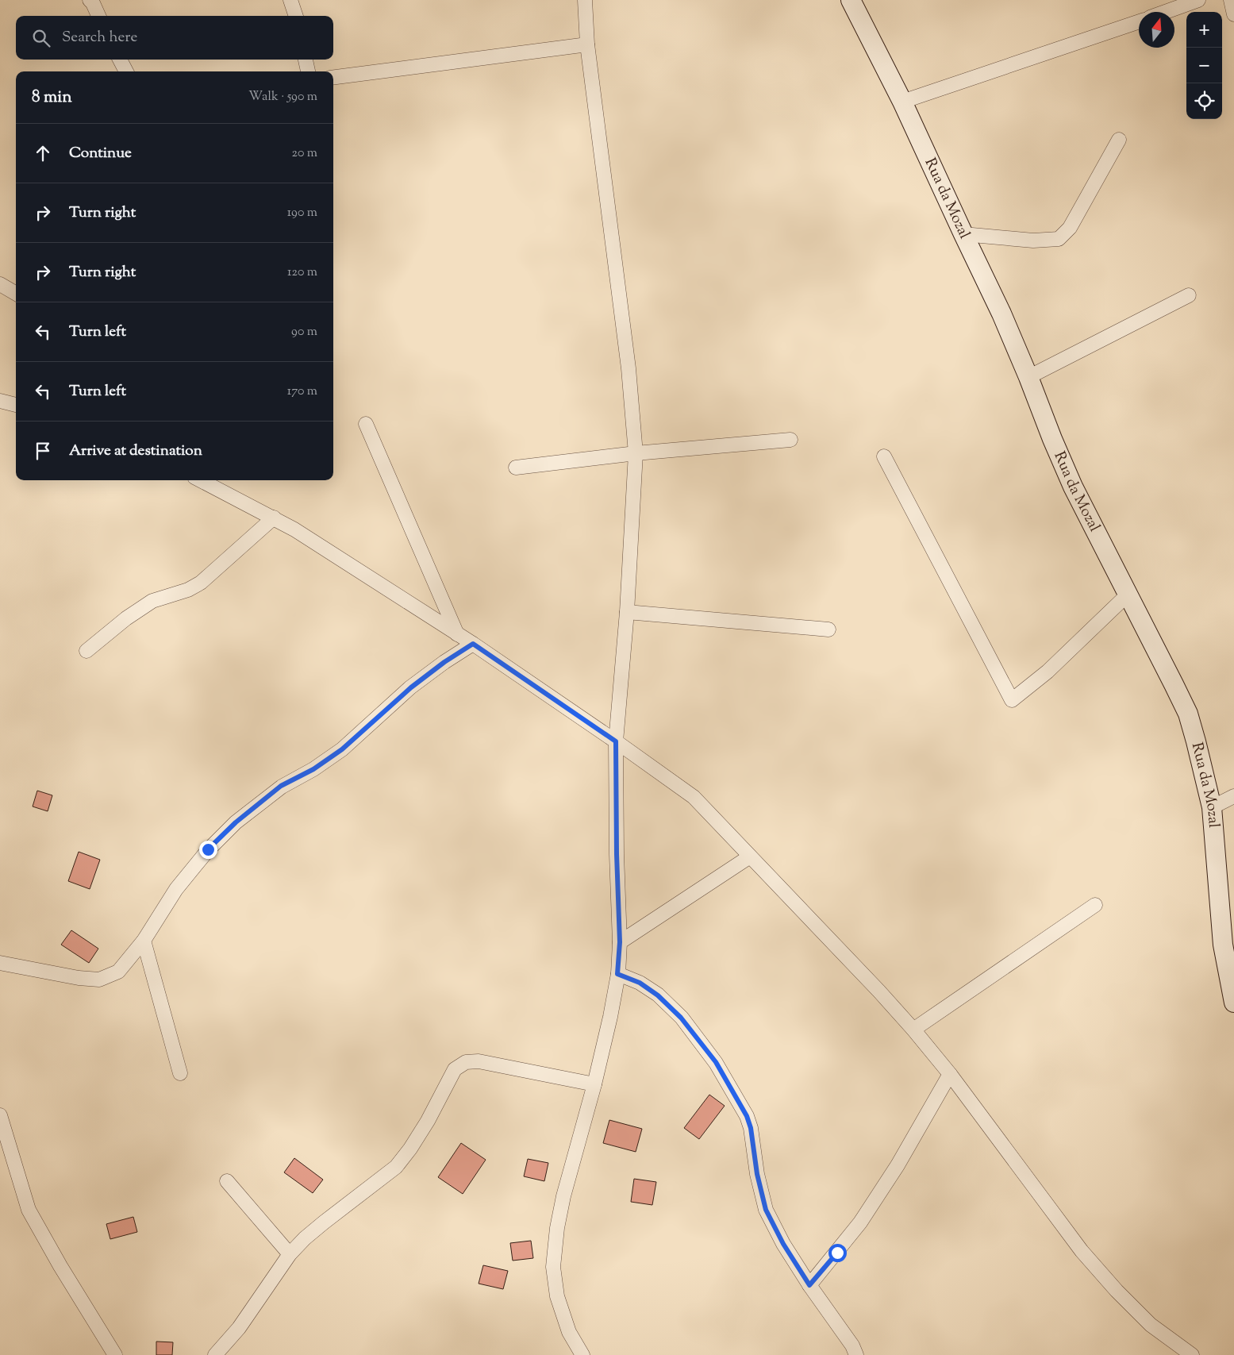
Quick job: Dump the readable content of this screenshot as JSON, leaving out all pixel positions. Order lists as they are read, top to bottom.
{
  "streets": {
    "main road": ["Rua da Mozal"]
  },
  "north": "top",
  "page": {
    "map_buttons": ["+", "−"],
    "search": "Search here",
    "heading": ["8 min", "Walk · 590 m"],
    "list": [
      ["Continue", "20 m"],
      ["Turn right", "190 m"],
      ["Turn right", "120 m"],
      ["Turn left", "90 m"],
      ["Turn left", "170 m"],
      "Arrive at destination"
    ]
  }
}
